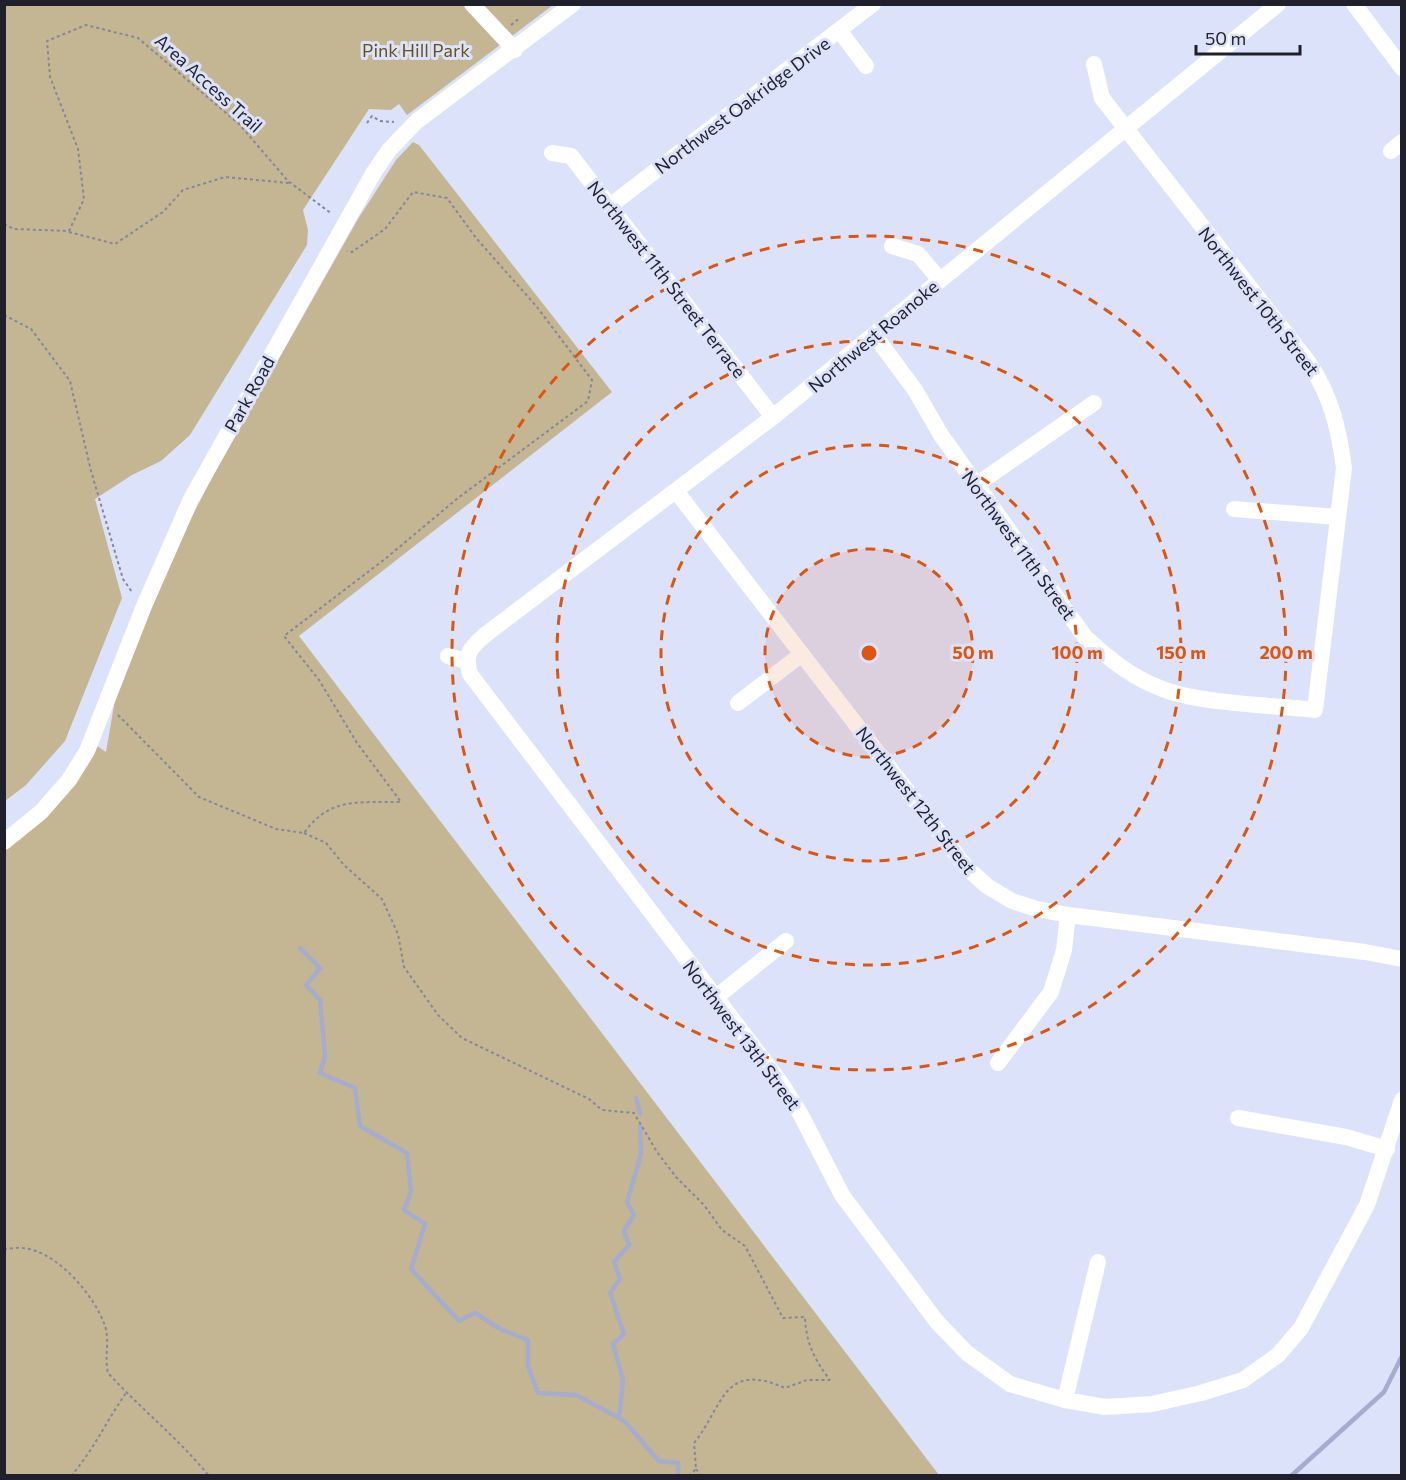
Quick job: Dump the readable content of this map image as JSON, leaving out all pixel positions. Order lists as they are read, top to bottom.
{
  "streets": {
    "street": [
      "Northwest Oakridge Drive",
      "Northwest 11th Street Terrace",
      "Northwest 10th Street",
      "Northwest Roanoke",
      "Park Road",
      "Northwest 11th Street",
      "Northwest 12th Street",
      "Northwest 13th Street"
    ],
    "path": ["Area Access Trail"]
  },
  "crossings": [
    ["Area Access Trail", "Park Road"],
    ["Northwest Oakridge Drive", "Northwest 11th Street Terrace"],
    ["Northwest 11th Street Terrace", "Northwest Roanoke"],
    ["Northwest 10th Street", "Northwest Roanoke"],
    ["Northwest 10th Street", "Northwest 11th Street"],
    ["Northwest Roanoke", "Northwest 11th Street"],
    ["Northwest Roanoke", "Northwest 12th Street"],
    ["Northwest Roanoke", "Northwest 13th Street"]
  ],
  "parks": ["Pink Hill Park"],
  "scale_bar": "50 m",
  "rings": [
    "50 m",
    "100 m",
    "150 m",
    "200 m"
  ]
}
